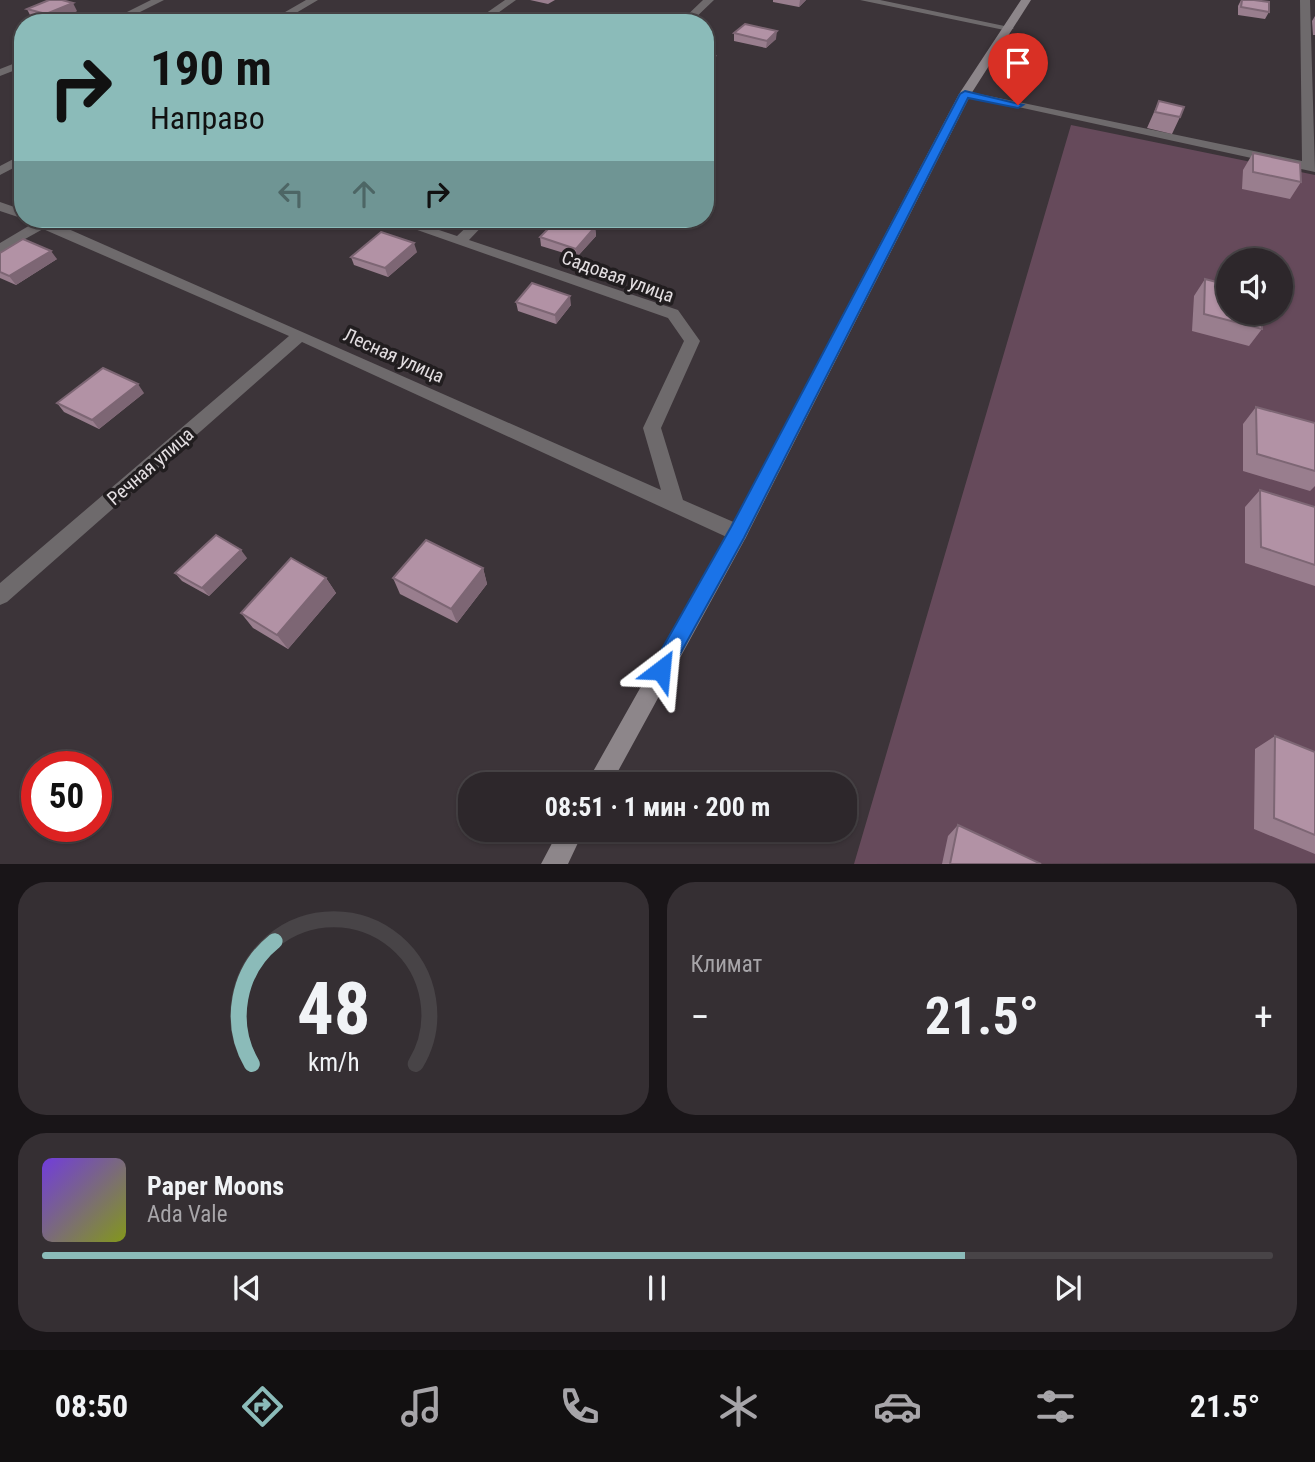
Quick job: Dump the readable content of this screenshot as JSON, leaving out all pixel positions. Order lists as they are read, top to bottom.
{
  "streets": {
    "street": ["Садовая улица", "Лесная улица", "Речная улица"]
  },
  "crossings": [
    ["Садовая улица", "Лесная улица"],
    ["Лесная улица", "Речная улица"]
  ],
  "page": {
    "turn": ["190 m", "Направо"],
    "limit": "50",
    "trip": "08:51 · 1 мин · 200 m",
    "tile": "Климат",
    "heat": ["−", "21.5°", "+"],
    "song": ["Paper Moons", "Ada Vale"],
    "tabs": ["08:50", "21.5°"],
    "gauge": ["48", "km/h"]
  }
}
